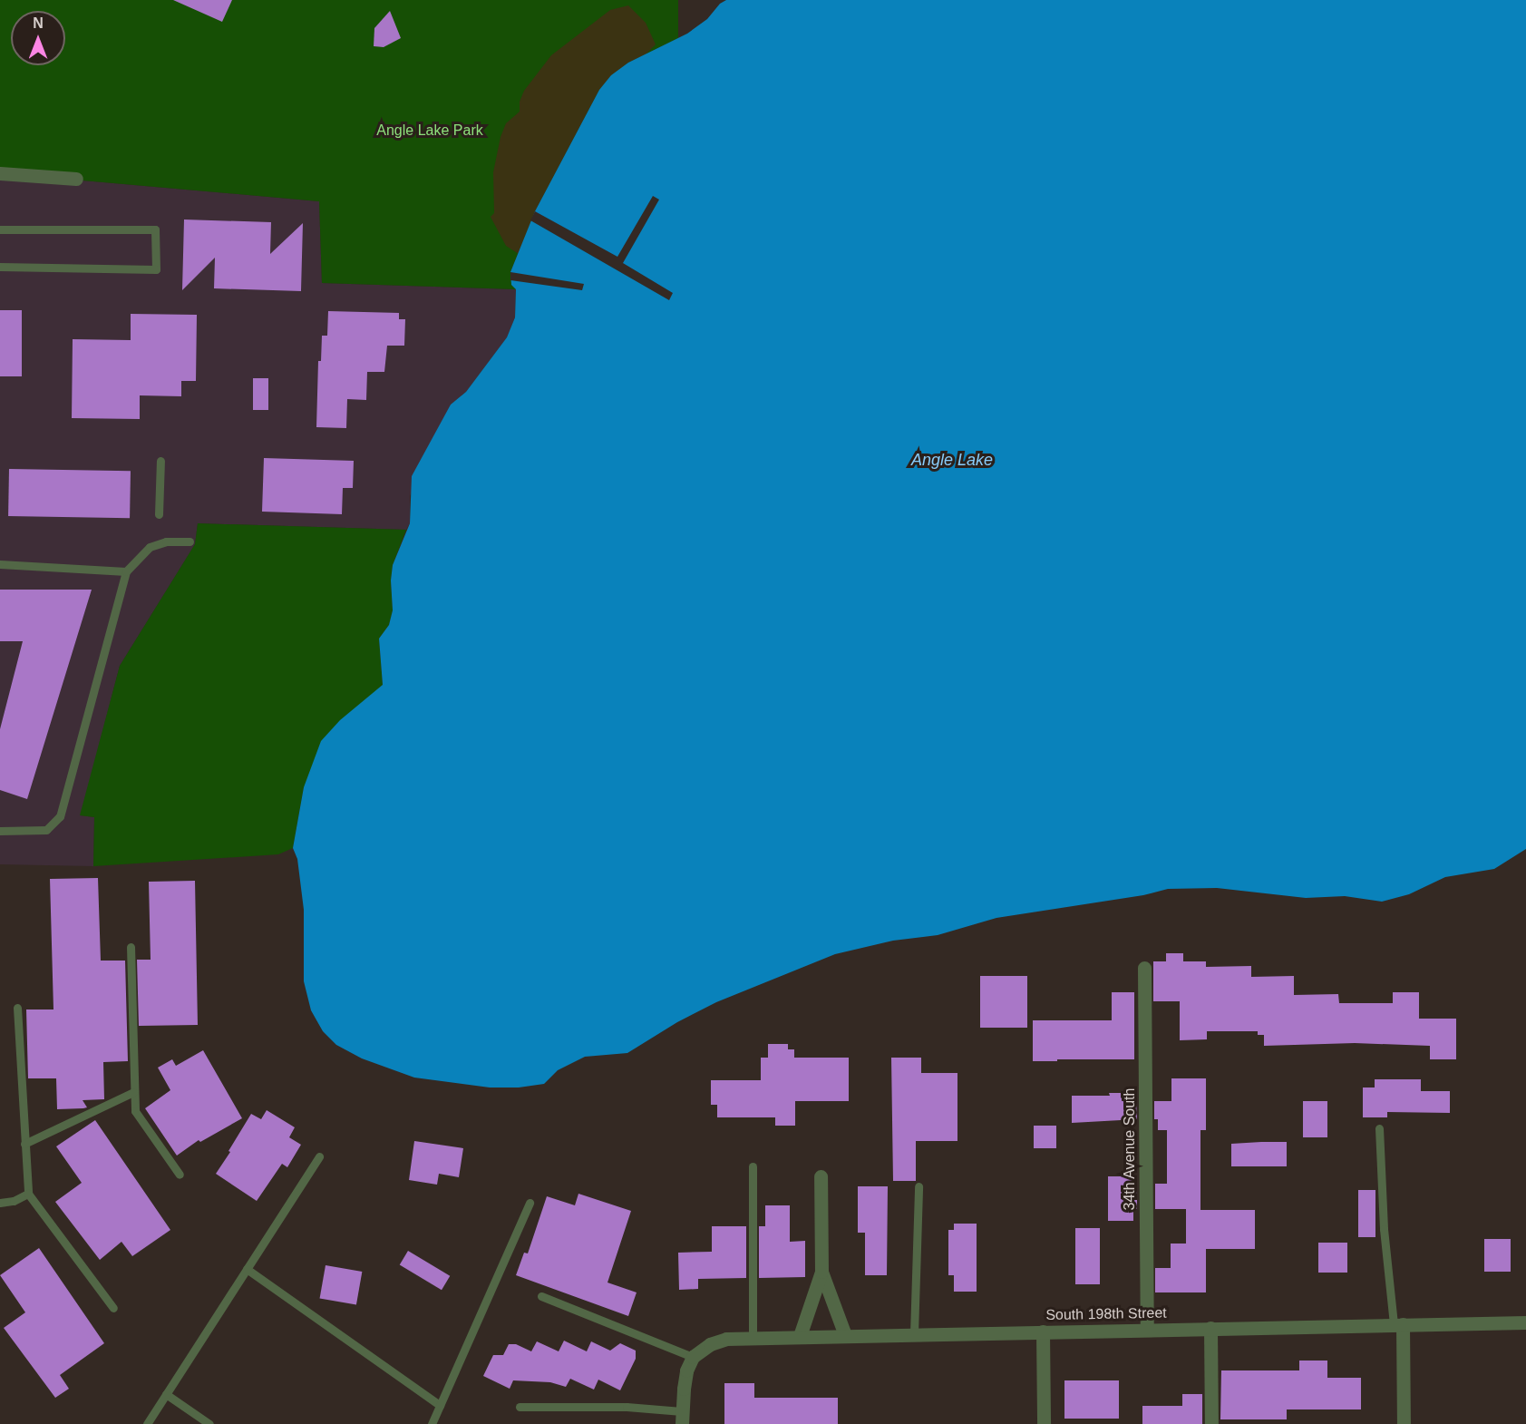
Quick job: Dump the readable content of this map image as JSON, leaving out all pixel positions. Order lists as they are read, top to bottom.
{
  "streets": {
    "street": ["34th Avenue South", "South 198th Street"]
  },
  "crossings": [
    ["34th Avenue South", "South 198th Street"]
  ],
  "water": ["Angle Lake"],
  "parks": ["Angle Lake Park"],
  "north": "top"
}
